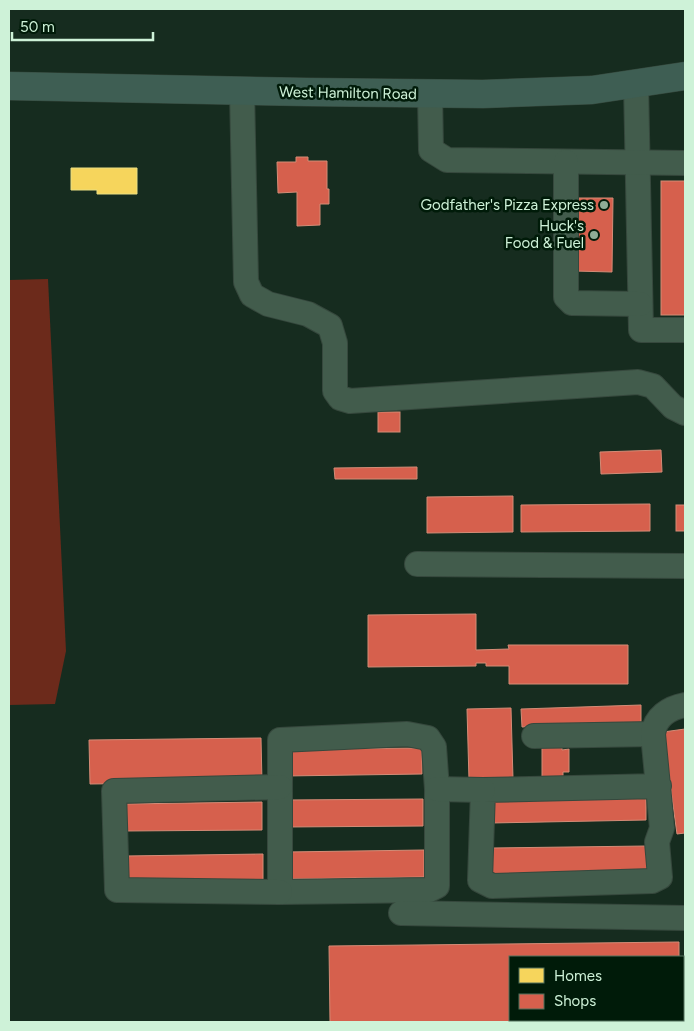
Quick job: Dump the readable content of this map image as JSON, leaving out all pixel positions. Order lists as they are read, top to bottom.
{
  "streets": {
    "main road": ["West Hamilton Road"]
  },
  "places": ["Godfather's Pizza Express", "Huck's Food & Fuel"],
  "legend": ["Homes", "Shops"],
  "scale_bar": "50 m"
}
